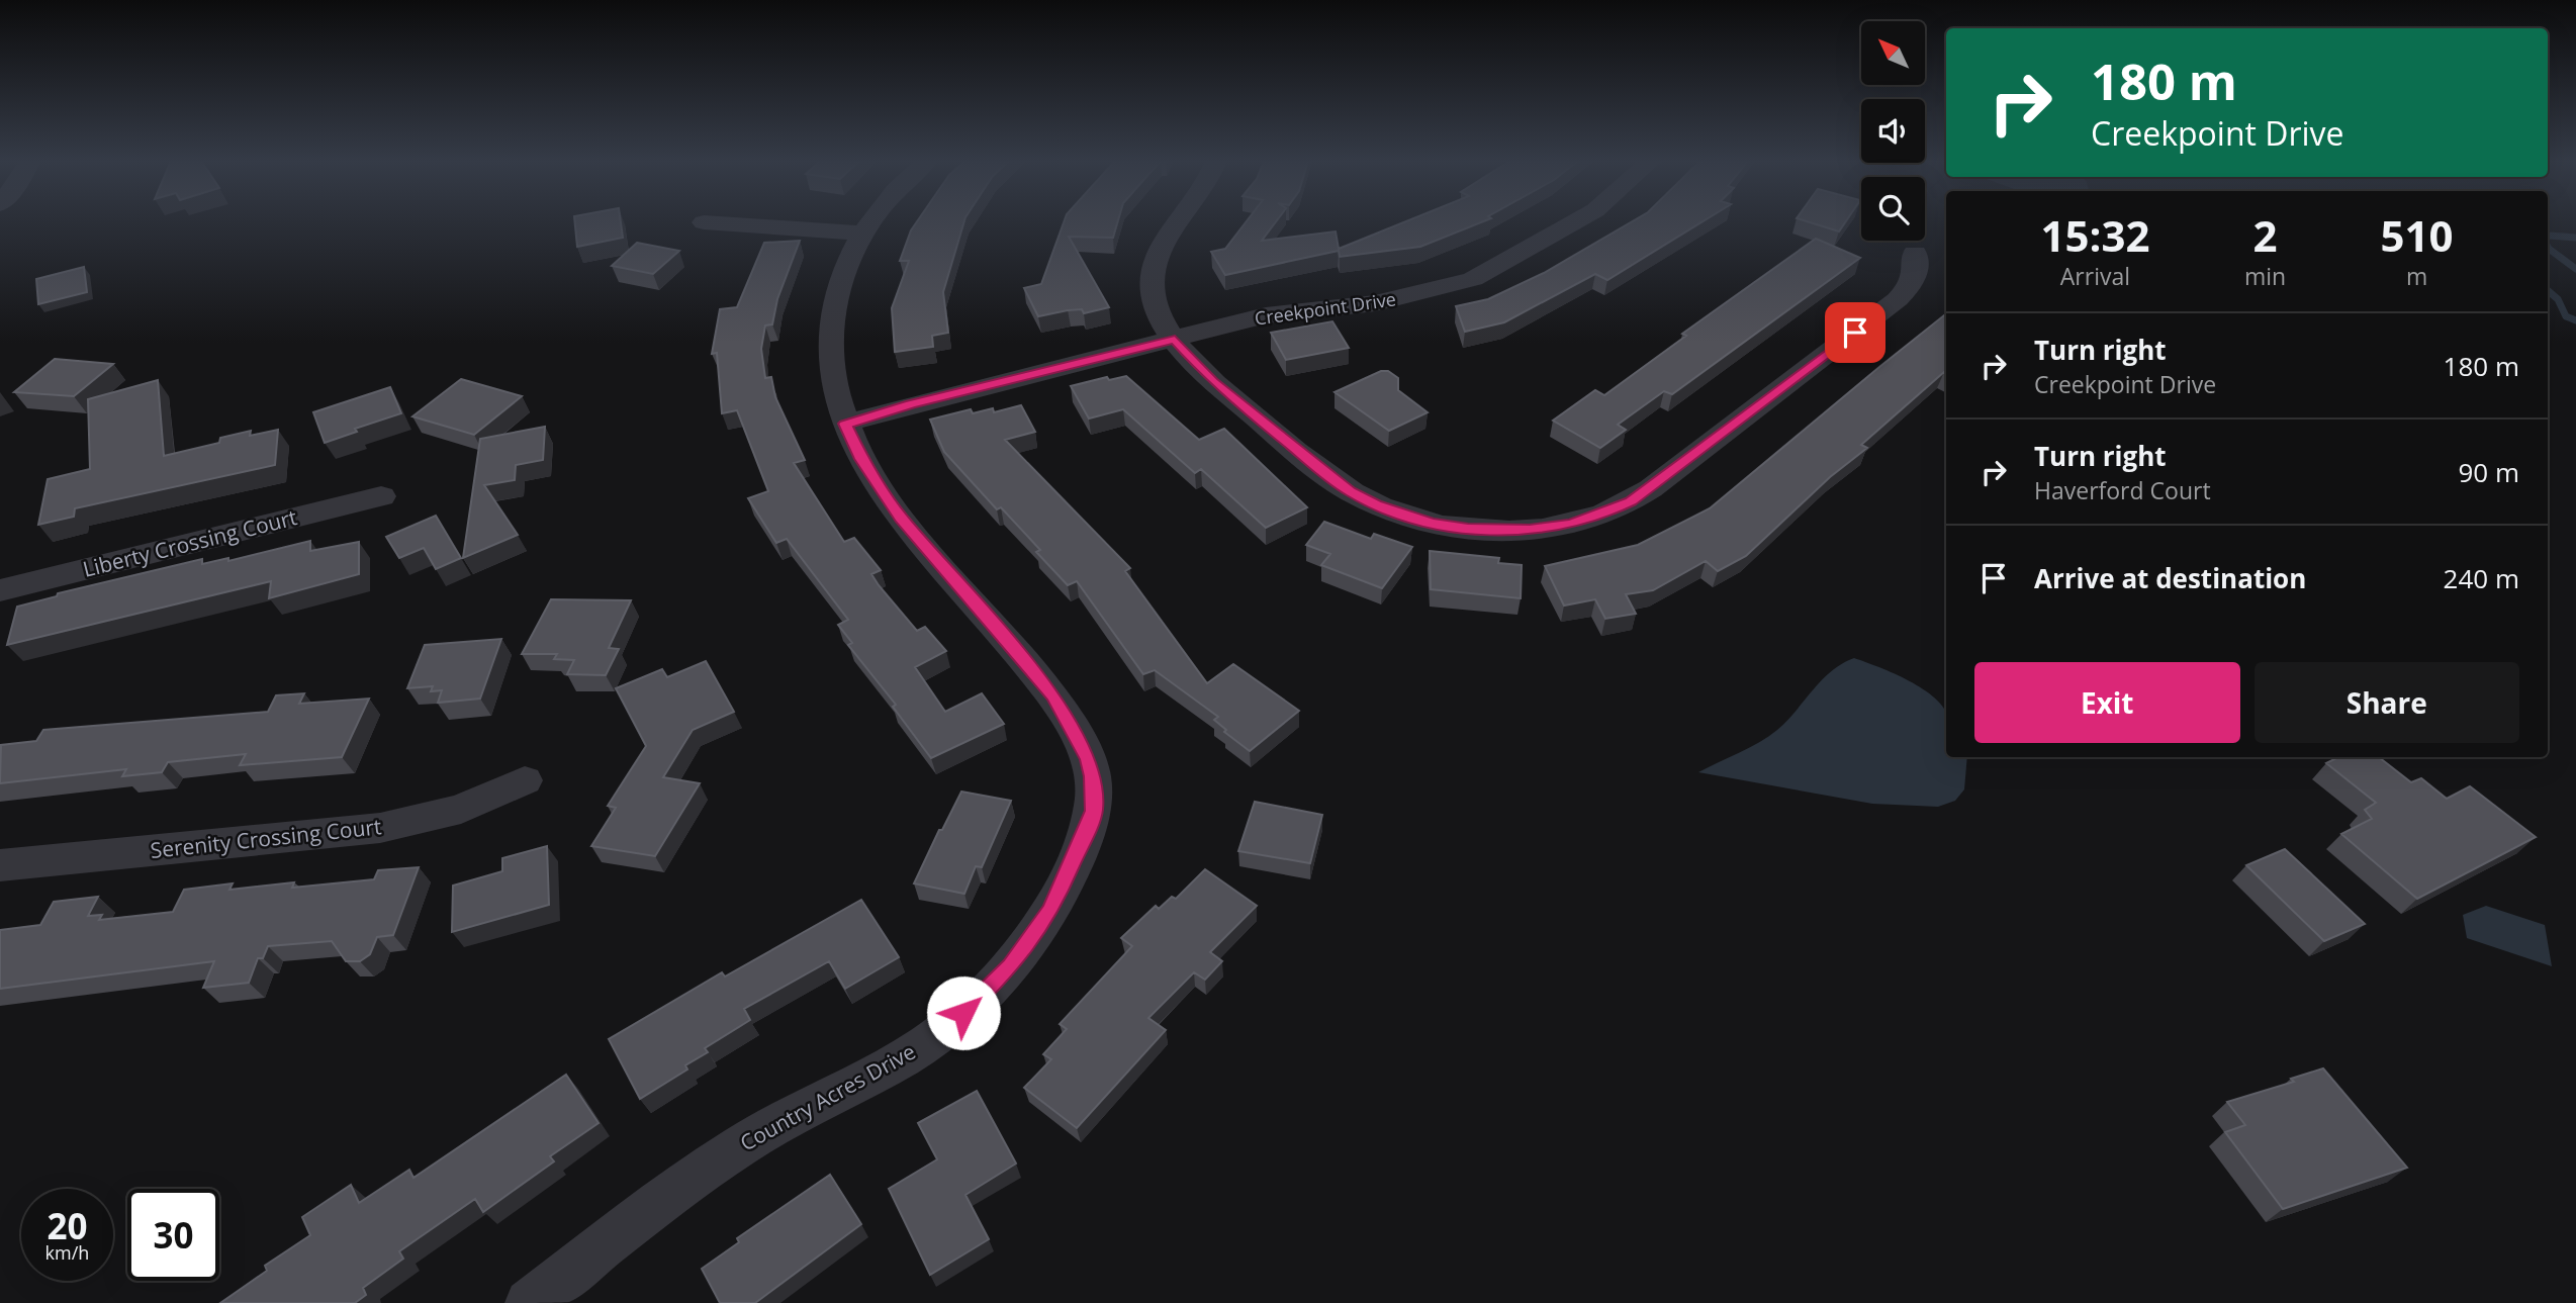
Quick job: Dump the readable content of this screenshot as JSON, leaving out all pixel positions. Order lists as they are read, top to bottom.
{
  "streets": {
    "street": [
      "Creekpoint Drive",
      "Liberty Crossing Court",
      "Serenity Crossing Court",
      "Country Acres Drive"
    ]
  },
  "crossings": [
    ["Creekpoint Drive", "Country Acres Drive"]
  ],
  "north": "top left",
  "page": {
    "turn": ["180 m", "Creekpoint Drive"],
    "eta": [
      "15:32",
      "Arrival",
      "2",
      "min",
      "510",
      "m"
    ],
    "list": [
      {
        "name": "Turn right",
        "note": "Creekpoint Drive",
        "value": "180 m"
      },
      {
        "name": "Turn right",
        "note": "Haverford Court",
        "value": "90 m"
      },
      {
        "name": "Arrive at destination",
        "value": "240 m"
      }
    ],
    "buttons": ["Exit", "Share"],
    "speed": "20 km/h",
    "limit": "30"
  }
}
